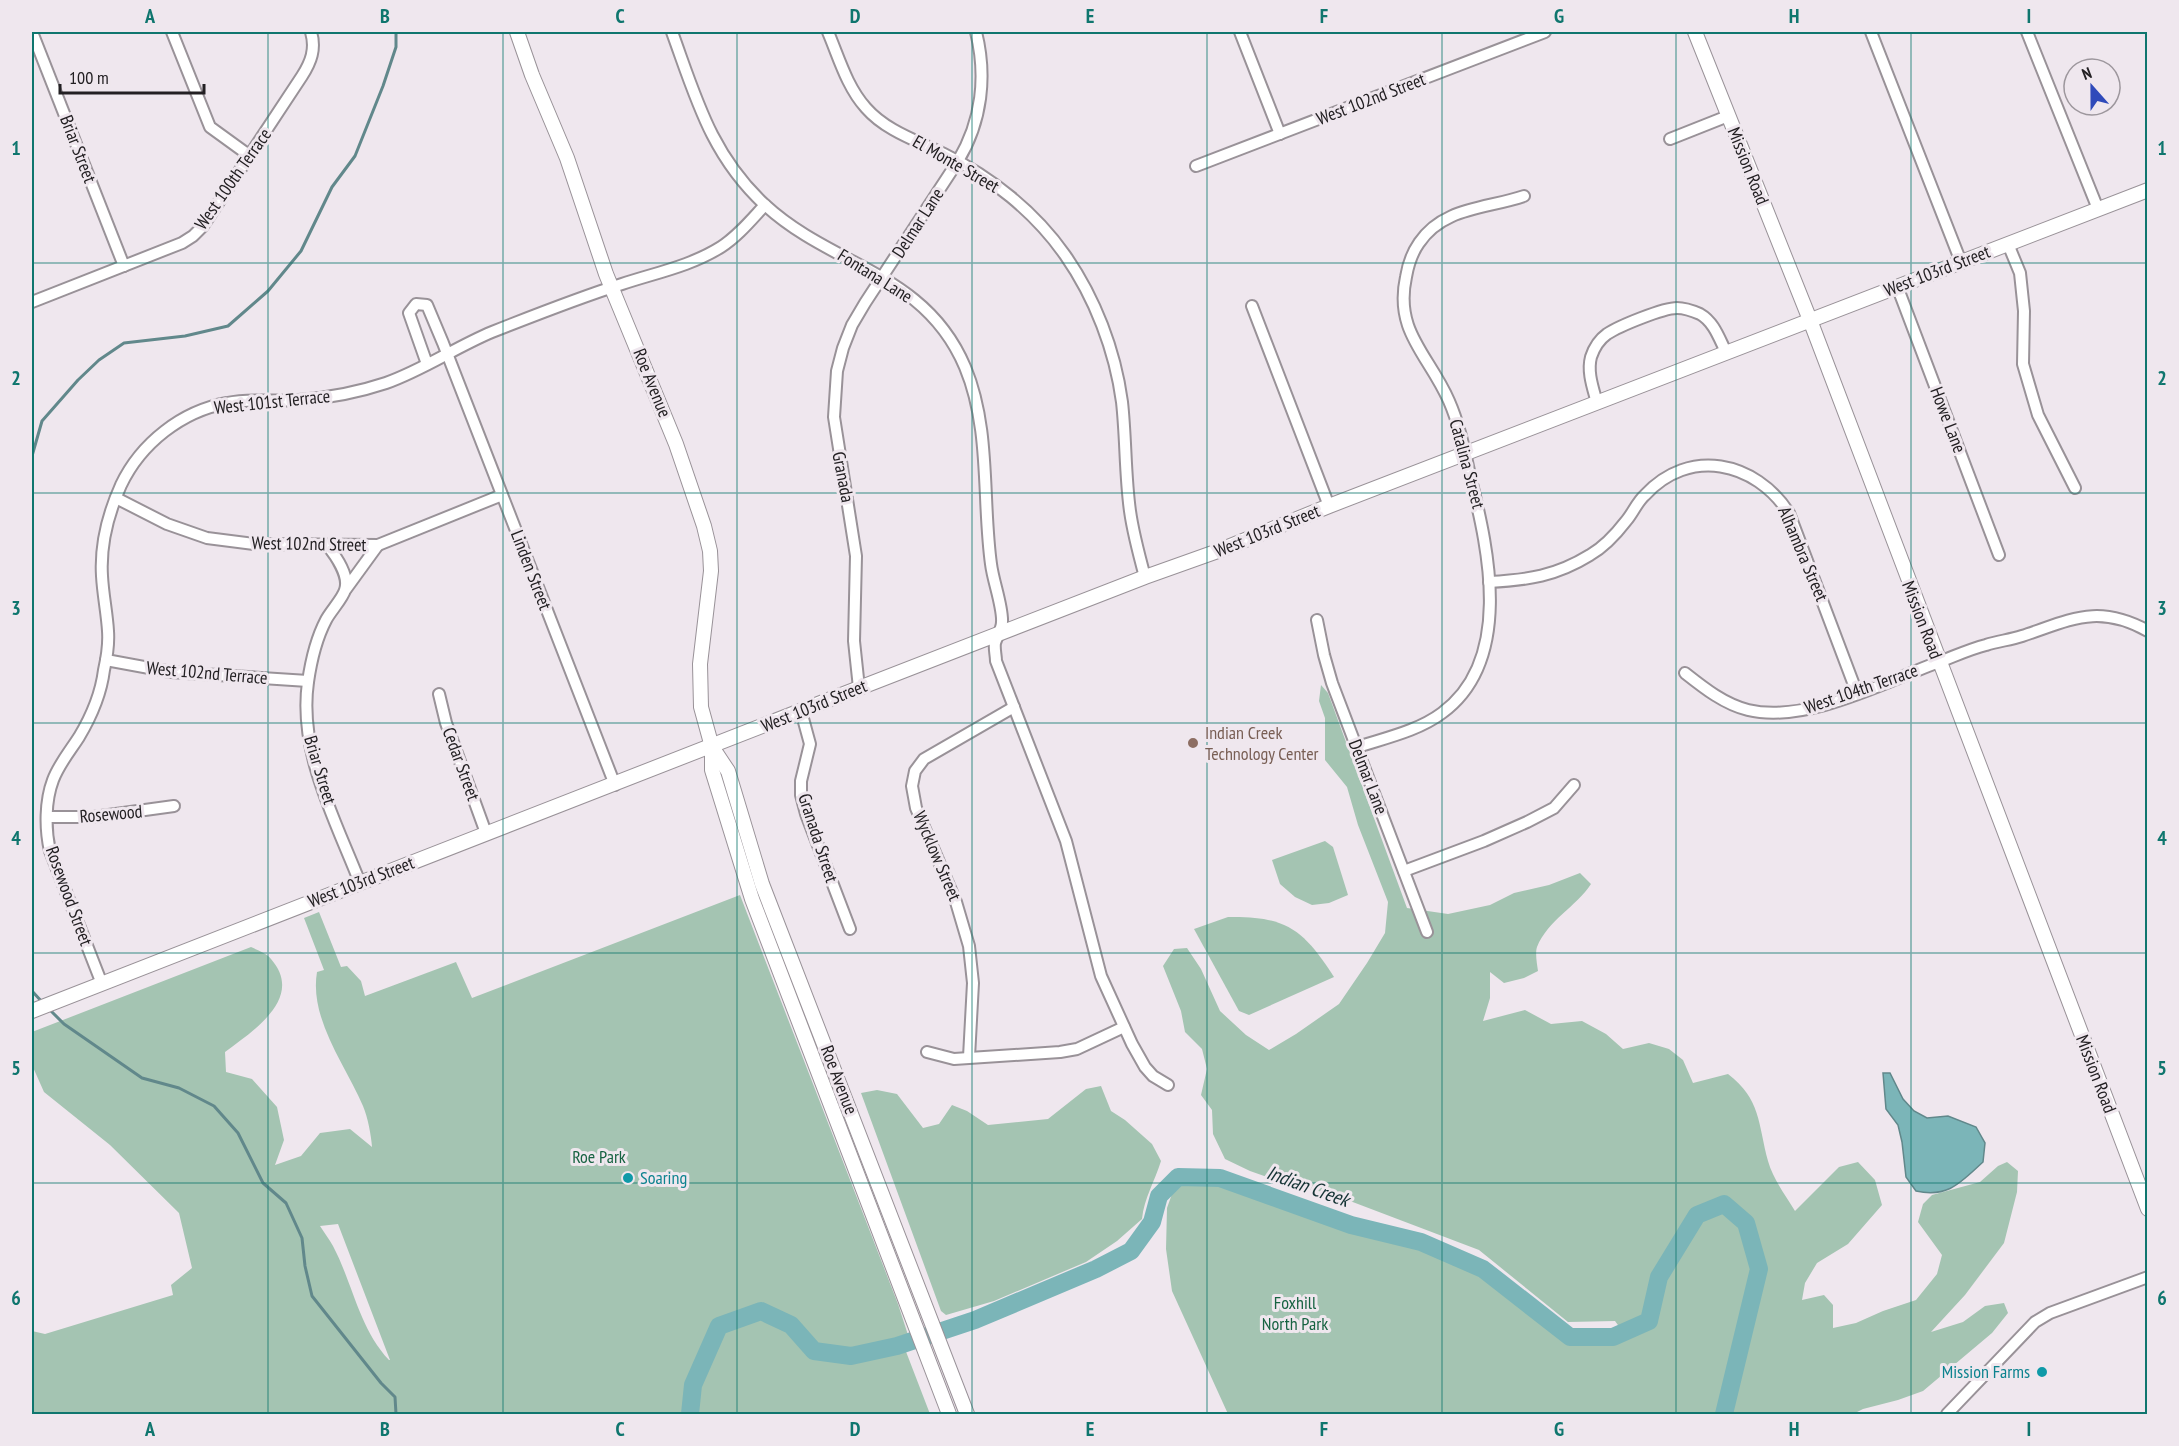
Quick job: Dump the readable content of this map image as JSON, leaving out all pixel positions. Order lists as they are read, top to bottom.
{
  "streets": {
    "main road": ["Mission Road", "West 103rd Street", "Roe Avenue"],
    "street": [
      "West 102nd Street",
      "Briar Street",
      "El Monte Street",
      "West 100th Terrace",
      "Delmar Lane",
      "Fontana Lane",
      "West 101st Terrace",
      "Howe Lane",
      "Catalina Street",
      "Granada",
      "Alhambra Street",
      "Linden Street",
      "West 102nd Terrace",
      "West 104th Terrace",
      "Cedar Street",
      "Rosewood",
      "Granada Street",
      "Wycklow Street",
      "Rosewood Street"
    ]
  },
  "crossings": [
    ["West 102nd Street", "Briar Street"],
    ["West 102nd Street", "West 101st Terrace"],
    ["West 102nd Street", "Linden Street"],
    ["West 102nd Street", "Rosewood Street"],
    ["Briar Street", "West 100th Terrace"],
    ["Briar Street", "West 103rd Street"],
    ["Briar Street", "West 102nd Terrace"],
    ["El Monte Street", "Delmar Lane"],
    ["El Monte Street", "West 103rd Street"],
    ["Mission Road", "West 103rd Street"],
    ["Mission Road", "West 104th Terrace"],
    ["Delmar Lane", "Fontana Lane"],
    ["Delmar Lane", "Catalina Street"],
    ["Delmar Lane", "Granada"],
    ["West 103rd Street", "Fontana Lane"],
    ["West 103rd Street", "Roe Avenue"],
    ["West 103rd Street", "Howe Lane"],
    ["West 103rd Street", "Catalina Street"],
    ["West 103rd Street", "Granada"],
    ["West 103rd Street", "Linden Street"],
    ["West 103rd Street", "Cedar Street"],
    ["West 103rd Street", "Granada Street"],
    ["West 103rd Street", "Rosewood Street"],
    ["Fontana Lane", "West 101st Terrace"],
    ["Fontana Lane", "Granada"],
    ["Roe Avenue", "West 101st Terrace"],
    ["West 101st Terrace", "Linden Street"],
    ["West 101st Terrace", "Rosewood Street"],
    ["Catalina Street", "Alhambra Street"],
    ["Alhambra Street", "West 104th Terrace"],
    ["West 102nd Terrace", "Rosewood Street"],
    ["Rosewood", "Rosewood Street"]
  ],
  "water": ["Indian Creek"],
  "parks": ["Roe Park", "Foxhill North Park"],
  "places": ["Indian Creek Technology Center", "Soaring", "Mission Farms"],
  "scale_bar": "100 m",
  "north": "top",
  "grid": {
    "columns": [
      "A",
      "B",
      "C",
      "D",
      "E",
      "F",
      "G",
      "H",
      "I"
    ],
    "rows": [
      "1",
      "2",
      "3",
      "4",
      "5",
      "6"
    ]
  }
}
